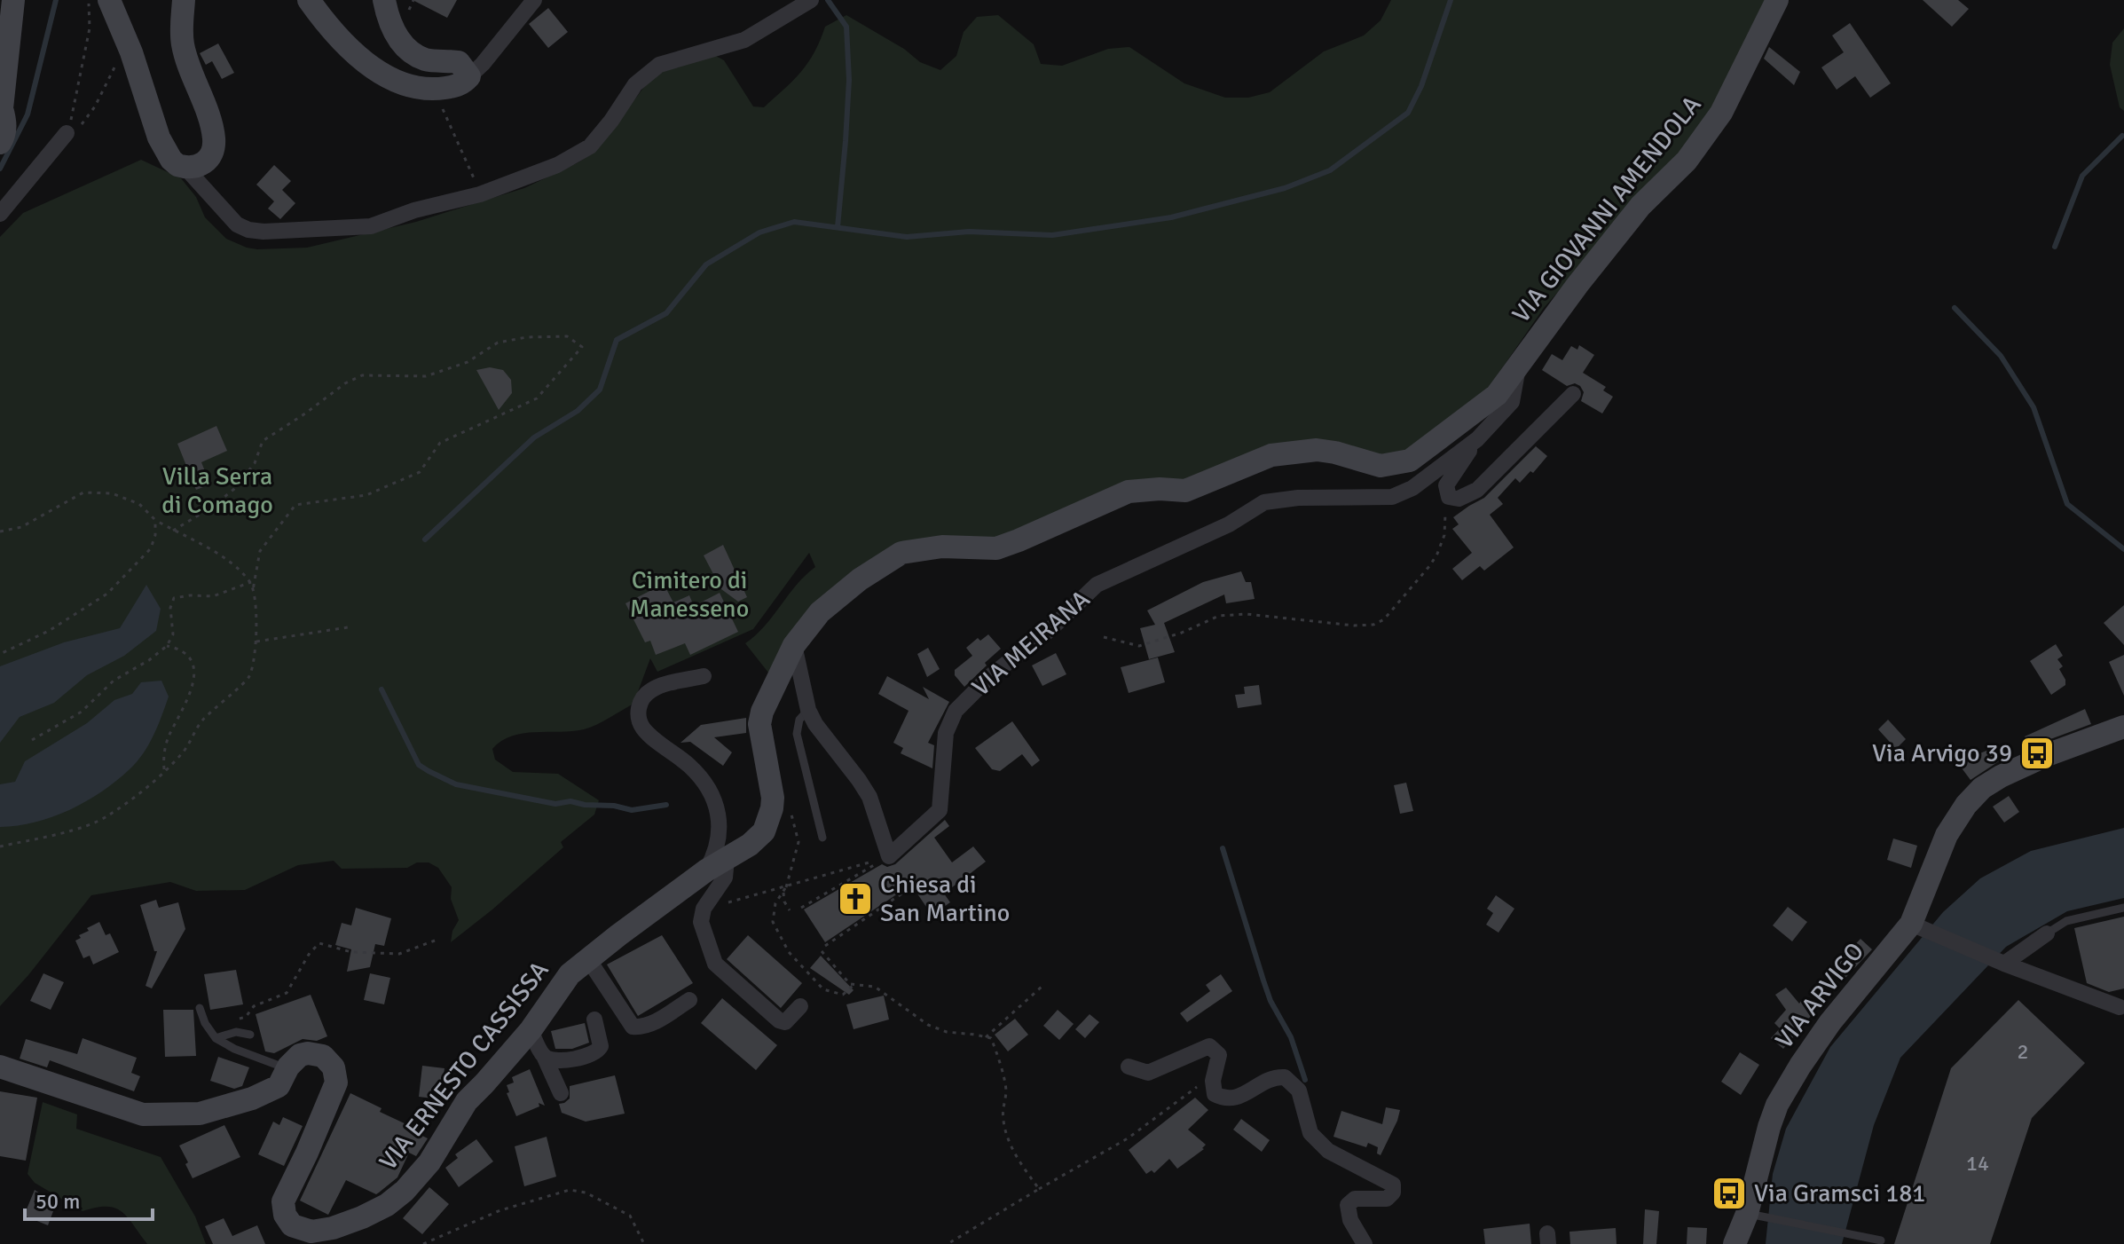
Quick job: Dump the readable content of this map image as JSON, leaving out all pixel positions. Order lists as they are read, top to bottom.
{
  "streets": {
    "street": [
      "VIA GIOVANNI AMENDOLA",
      "VIA MEIRANA",
      "VIA ARVIGO",
      "VIA ERNESTO CASSISSA"
    ]
  },
  "crossings": [
    ["VIA GIOVANNI AMENDOLA", "VIA MEIRANA"],
    ["VIA GIOVANNI AMENDOLA", "VIA ERNESTO CASSISSA"]
  ],
  "parks": ["Villa Serra di Comago", "Cimitero di Manesseno"],
  "places": {
    "bus stop": ["Via Arvigo 39", "Via Gramsci 181"],
    "church": ["Chiesa di San Martino"]
  },
  "house_numbers": ["2", "14"],
  "scale_bar": "50 m"
}
